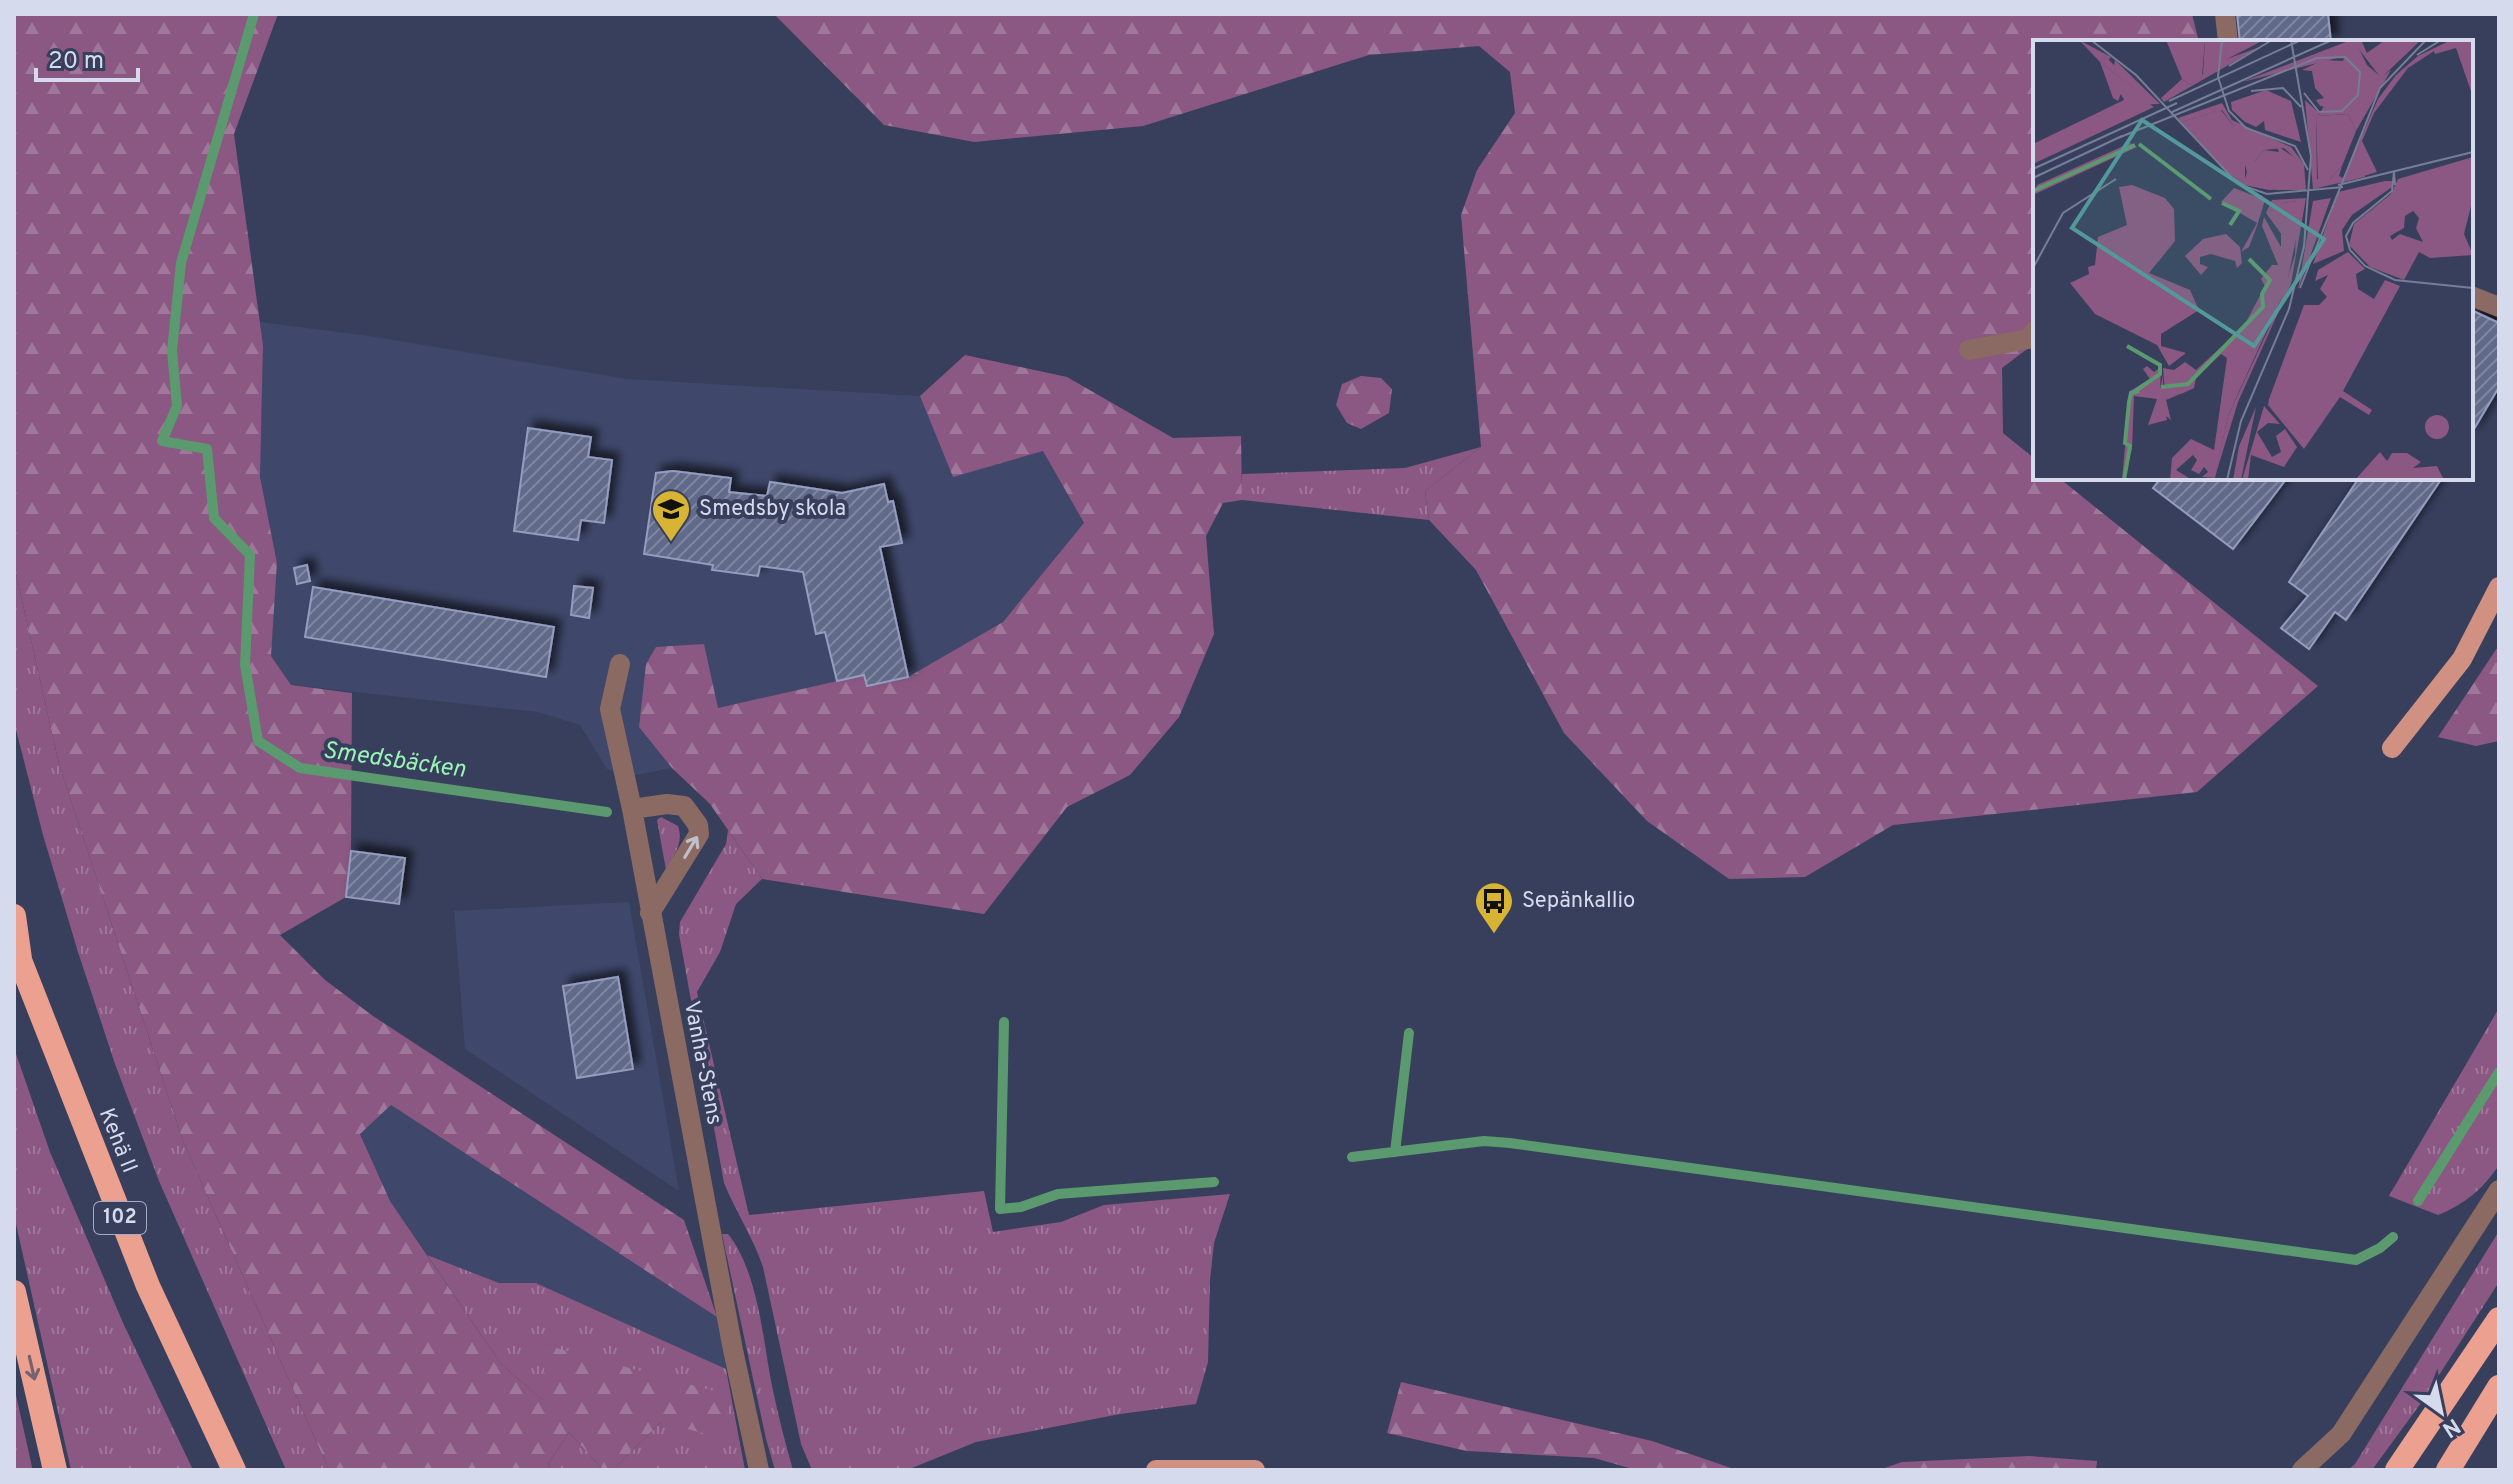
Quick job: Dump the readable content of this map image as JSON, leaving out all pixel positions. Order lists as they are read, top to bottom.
{
  "streets": {
    "highway": ["Kehä II", "102"],
    "street": ["Vanha-Stens"]
  },
  "water": ["Smedsbäcken"],
  "places": {
    "school or university": ["Smedsby skola"],
    "bus stop": ["Sepänkallio"]
  },
  "scale_bar": "20 m",
  "north": "bottom right"
}
